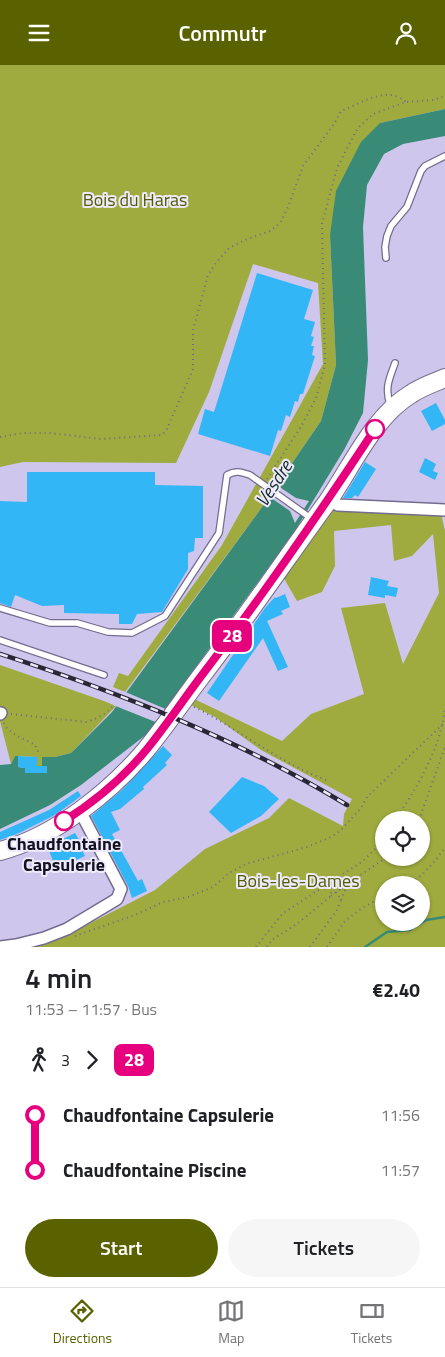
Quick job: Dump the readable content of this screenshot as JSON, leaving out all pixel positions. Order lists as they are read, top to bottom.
{
  "water": ["Vesdre"],
  "parks": ["Bois du Haras", "Bois-les-Dames"],
  "places": ["Chaudfontaine Capsulerie"],
  "lines": ["bus line 28"],
  "page": {
    "header": "Commutr",
    "on_map": "28",
    "heading": ["4 min", "11:53 – 11:57 · Bus", "€2.40"],
    "legs": ["3", "28"],
    "list": [
      {
        "name": "Chaudfontaine Capsulerie",
        "value": "11:56"
      },
      {
        "name": "Chaudfontaine Piscine",
        "value": "11:57"
      }
    ],
    "buttons": ["Start", "Tickets"],
    "tabs": ["Directions", "Map", "Tickets"]
  }
}
